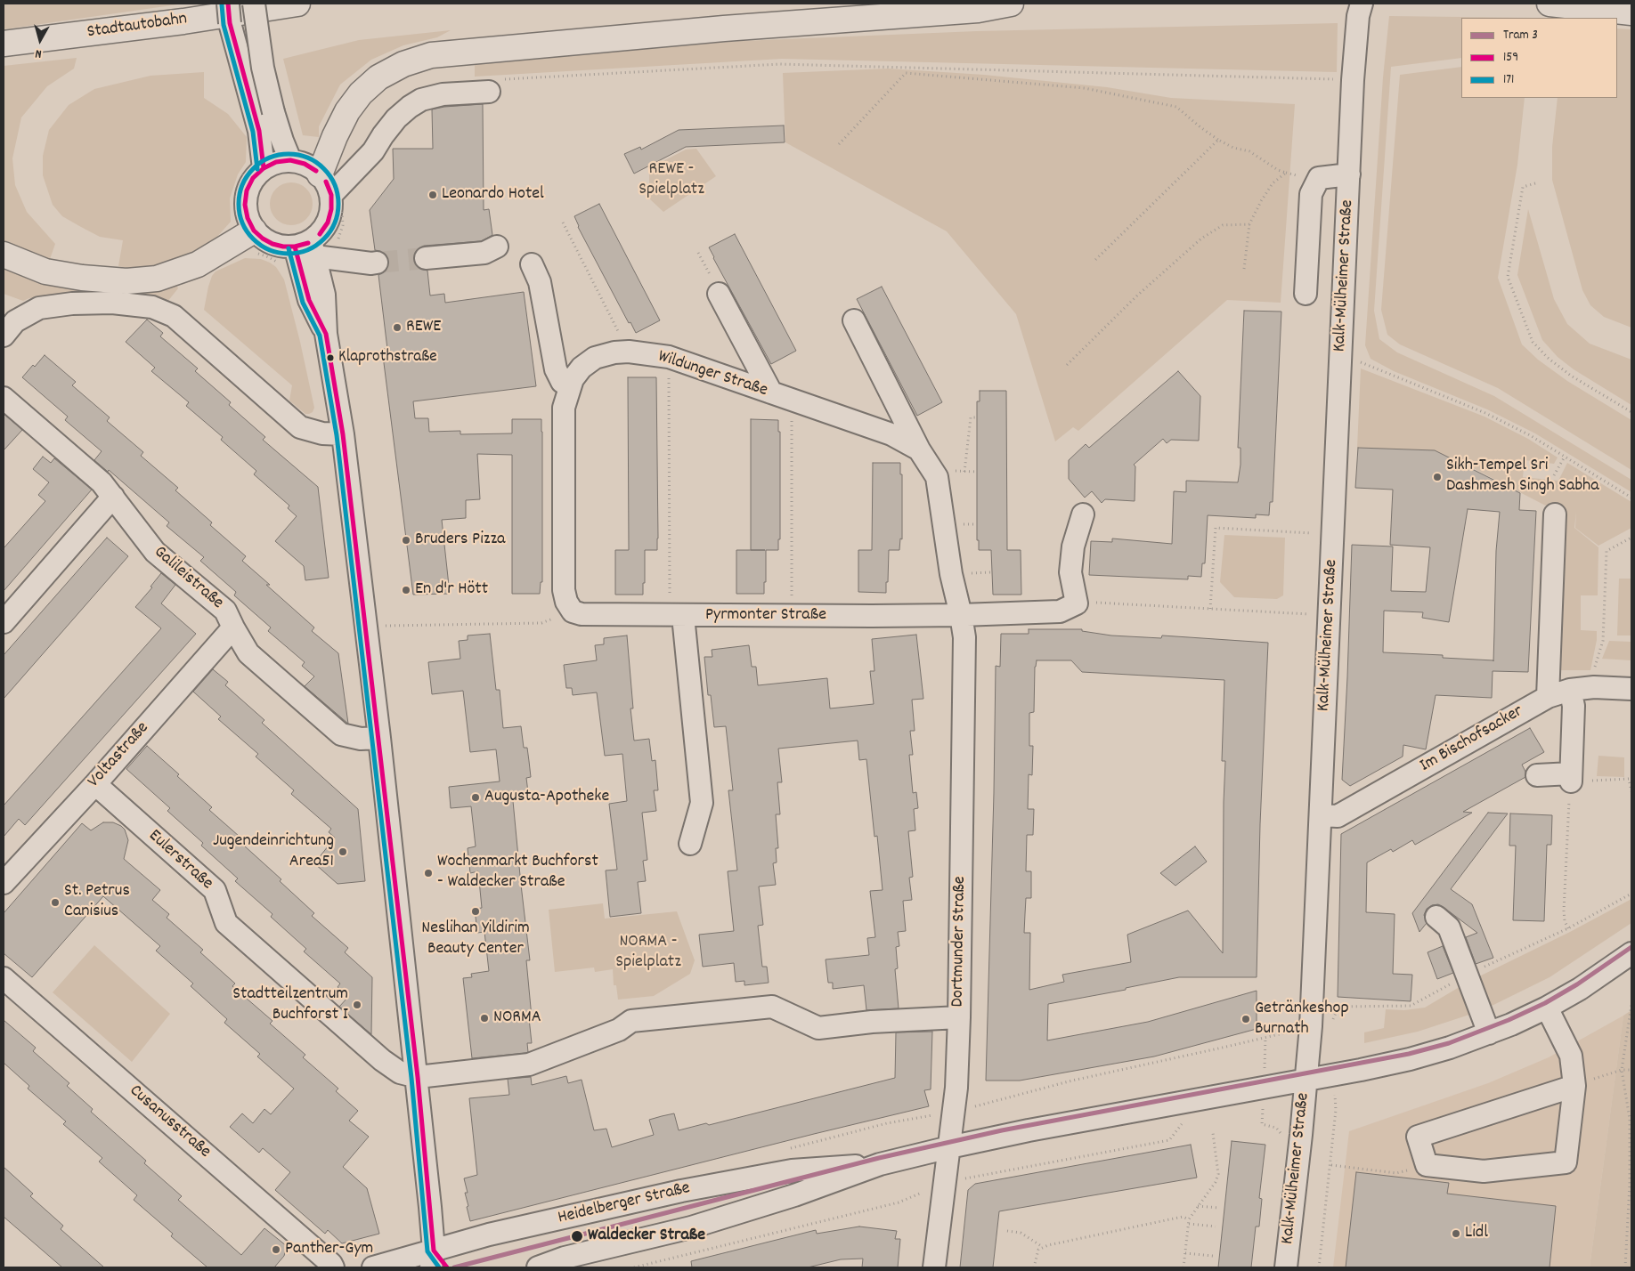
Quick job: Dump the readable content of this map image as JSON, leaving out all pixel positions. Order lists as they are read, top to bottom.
{
  "streets": {
    "highway": ["Stadtautobahn"],
    "street": [
      "Kalk-Mülheimer Straße",
      "Wildunger Straße",
      "Galileistraße",
      "Pyrmonter Straße",
      "Im Bischofsacker",
      "Voltastraße",
      "Eulerstraße",
      "Dortmunder Straße",
      "Cusanusstraße",
      "Heidelberger Straße"
    ]
  },
  "crossings": [
    ["Kalk-Mülheimer Straße", "Im Bischofsacker"],
    ["Kalk-Mülheimer Straße", "Heidelberger Straße"],
    ["Wildunger Straße", "Pyrmonter Straße"],
    ["Wildunger Straße", "Dortmunder Straße"],
    ["Galileistraße", "Voltastraße"],
    ["Pyrmonter Straße", "Dortmunder Straße"],
    ["Voltastraße", "Eulerstraße"],
    ["Dortmunder Straße", "Heidelberger Straße"]
  ],
  "parks": ["REWE - Spielplatz", "NORMA - Spielplatz"],
  "places": [
    "Leonardo Hotel",
    "REWE",
    "Klaprothstraße",
    "Sikh-Tempel Sri Dashmesh Singh Sabha",
    "Bruders Pizza",
    "En d'r Hött",
    "Augusta-Apotheke",
    "Jugendeinrichtung Area51",
    "Wochenmarkt Buchforst - Waldecker Straße",
    "St. Petrus Canisius",
    "Neslihan Yildirim Beauty Center",
    "Stadtteilzentrum Buchforst I",
    "NORMA",
    "Getränkeshop Burnath",
    "Lidl",
    "Waldecker Straße",
    "Panther-Gym"
  ],
  "lines": ["transit line 159", "transit line 171", "tram line 3"],
  "legend": ["Tram 3", "159", "171"],
  "north": "bottom"
}
